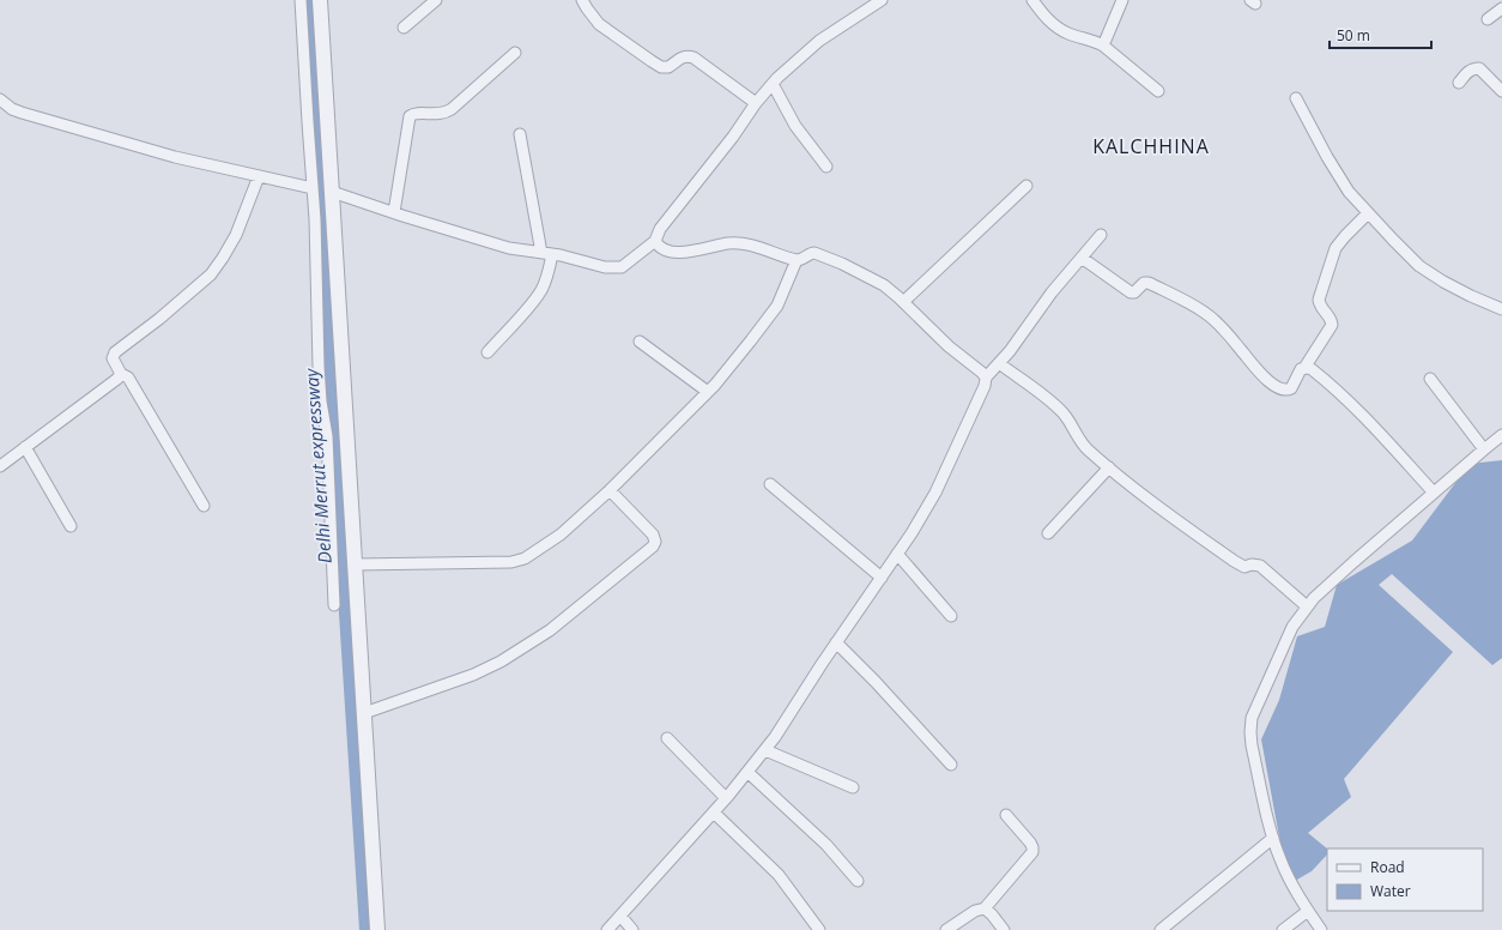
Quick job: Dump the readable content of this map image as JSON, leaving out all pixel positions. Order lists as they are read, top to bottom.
{
  "districts": ["KALCHHINA"],
  "water": ["Delhi Merrut expressway"],
  "legend": ["Road", "Water"],
  "scale_bar": "50 m"
}
